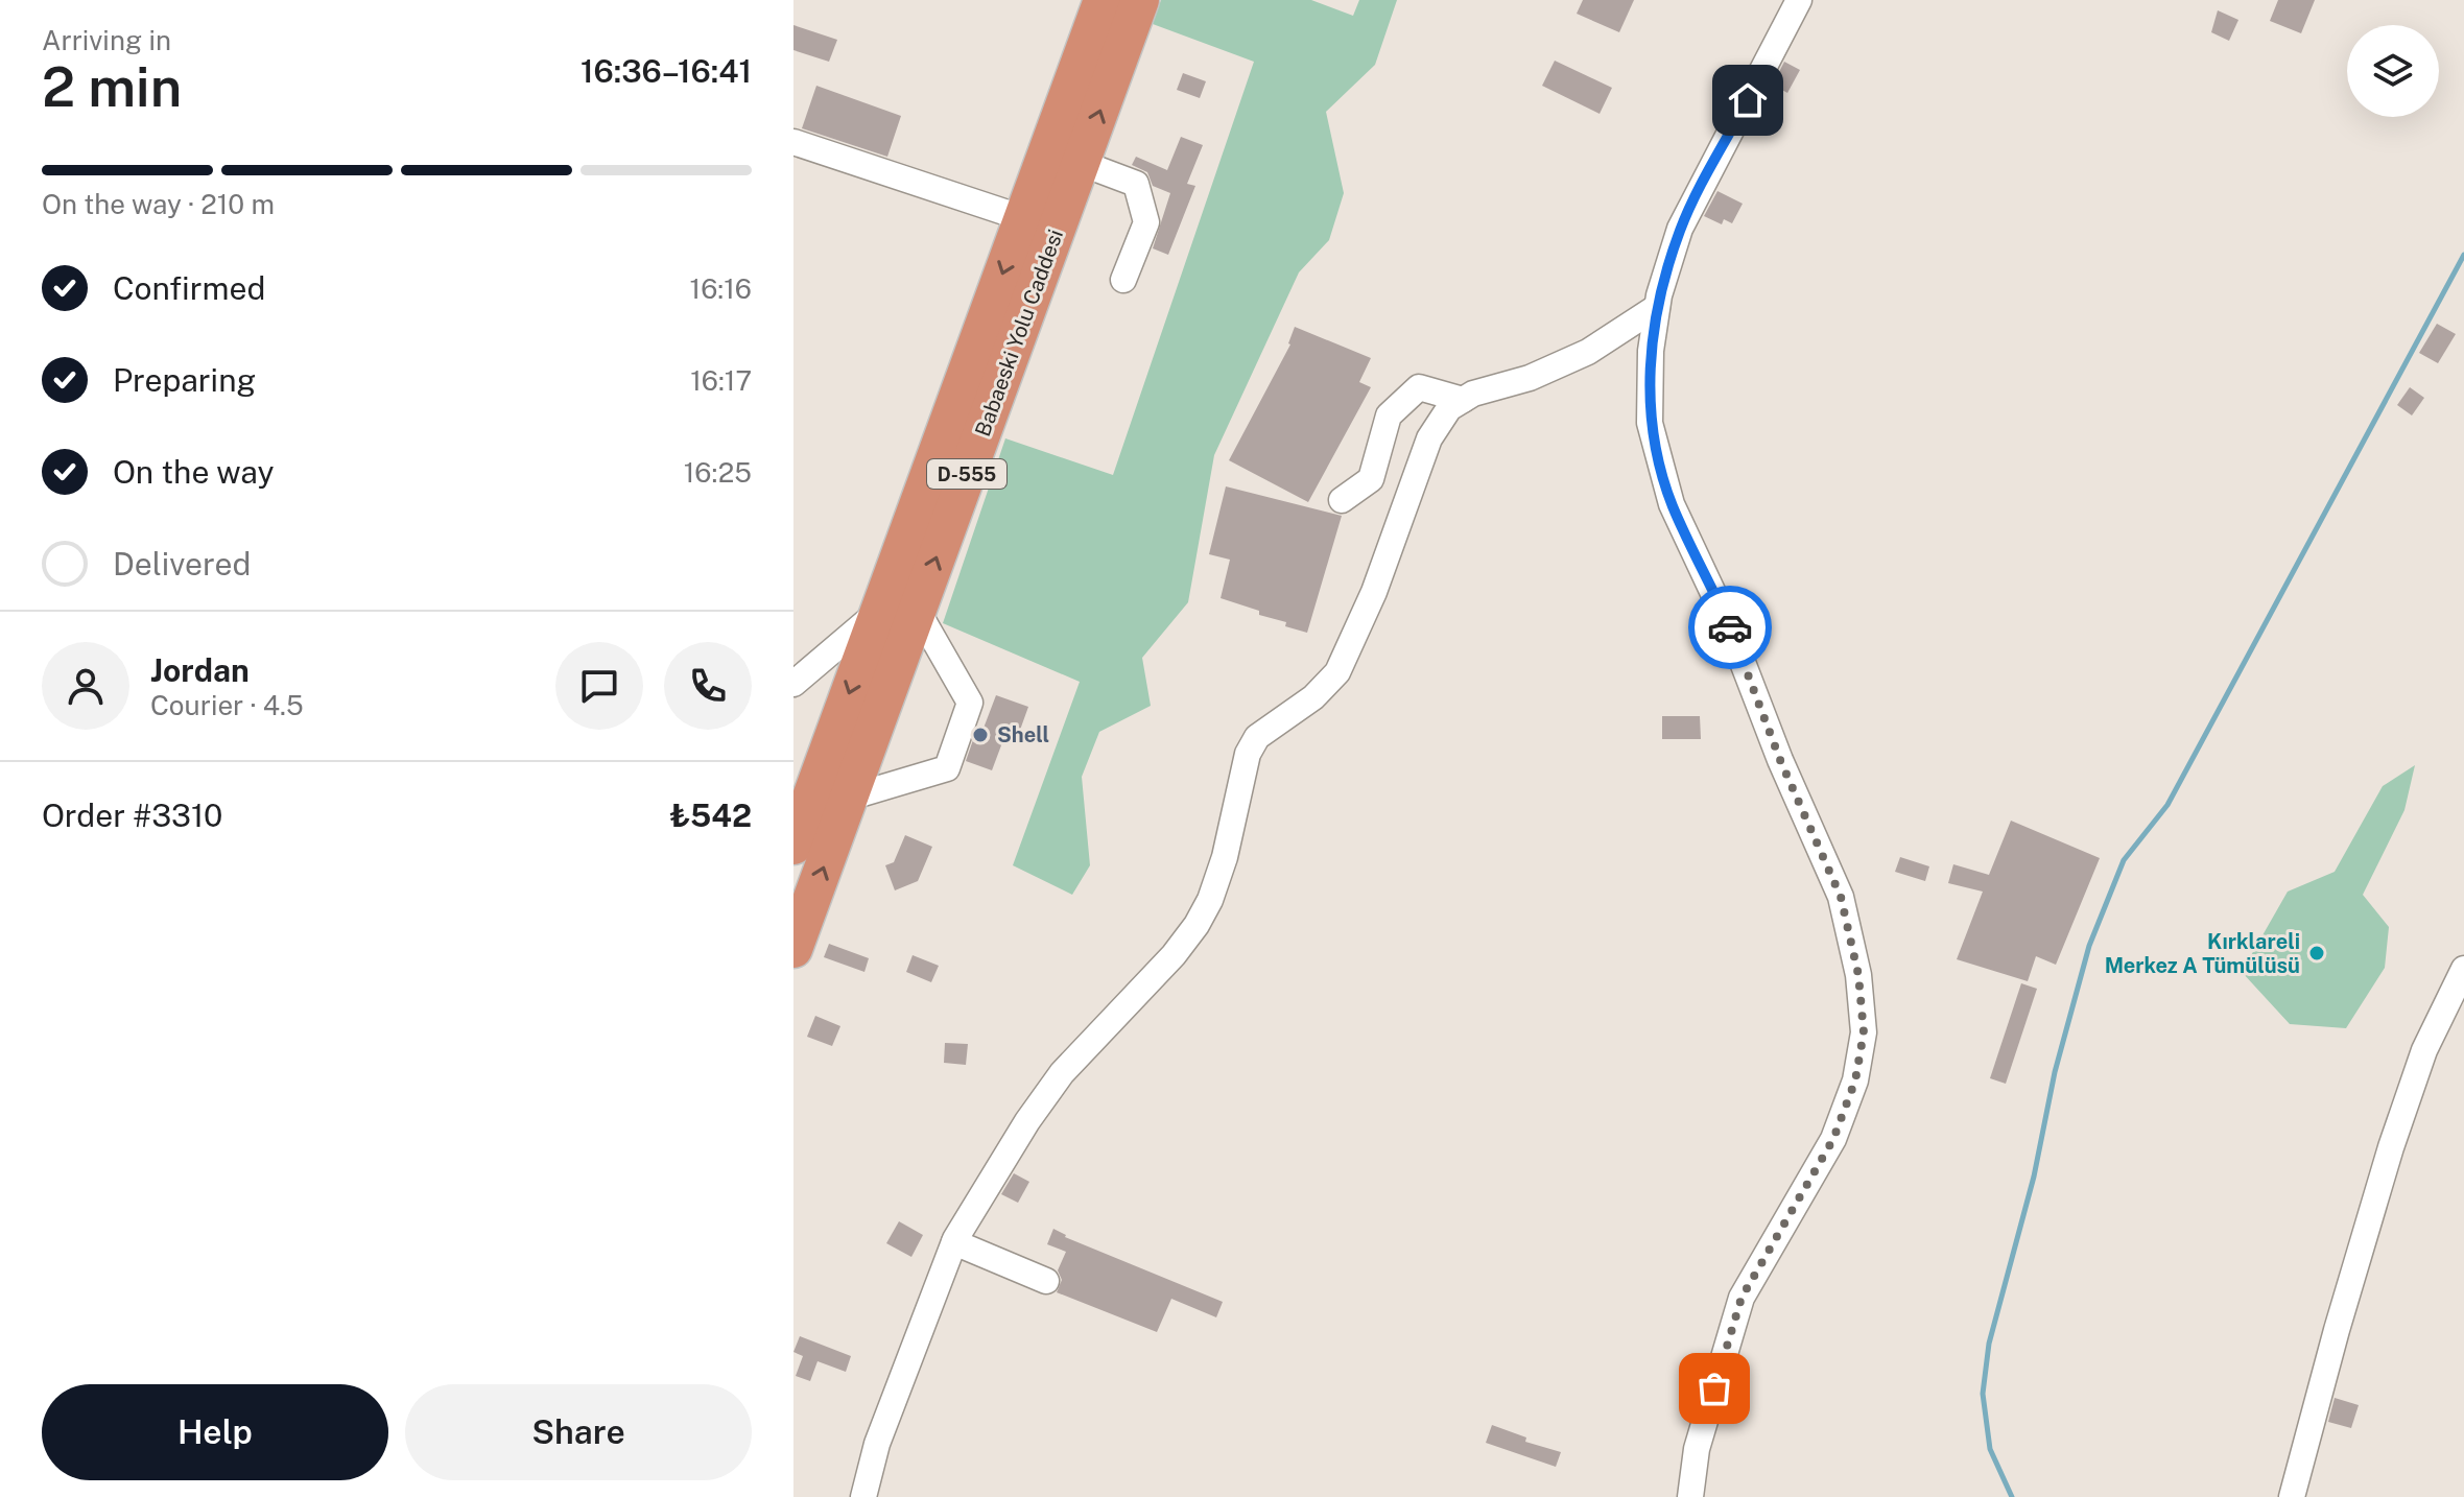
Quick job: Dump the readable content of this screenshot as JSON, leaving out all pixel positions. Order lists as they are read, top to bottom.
{
  "streets": {
    "highway": ["Babaeski Yolu Caddesi", "D-555"]
  },
  "places": ["Shell", "Kırklareli Merkez A Tümülüsü"],
  "page": {
    "heading": ["2 min", "Arriving in", "16:36–16:41"],
    "panel": [
      "Jordan",
      "Courier · 4.5",
      "Order #3310",
      "₺542"
    ],
    "bar": "On the way · 210 m",
    "list": [
      ["Confirmed", "16:16"],
      ["Preparing", "16:17"],
      ["On the way", "16:25"],
      "Delivered"
    ],
    "buttons": ["Help", "Share"]
  }
}
